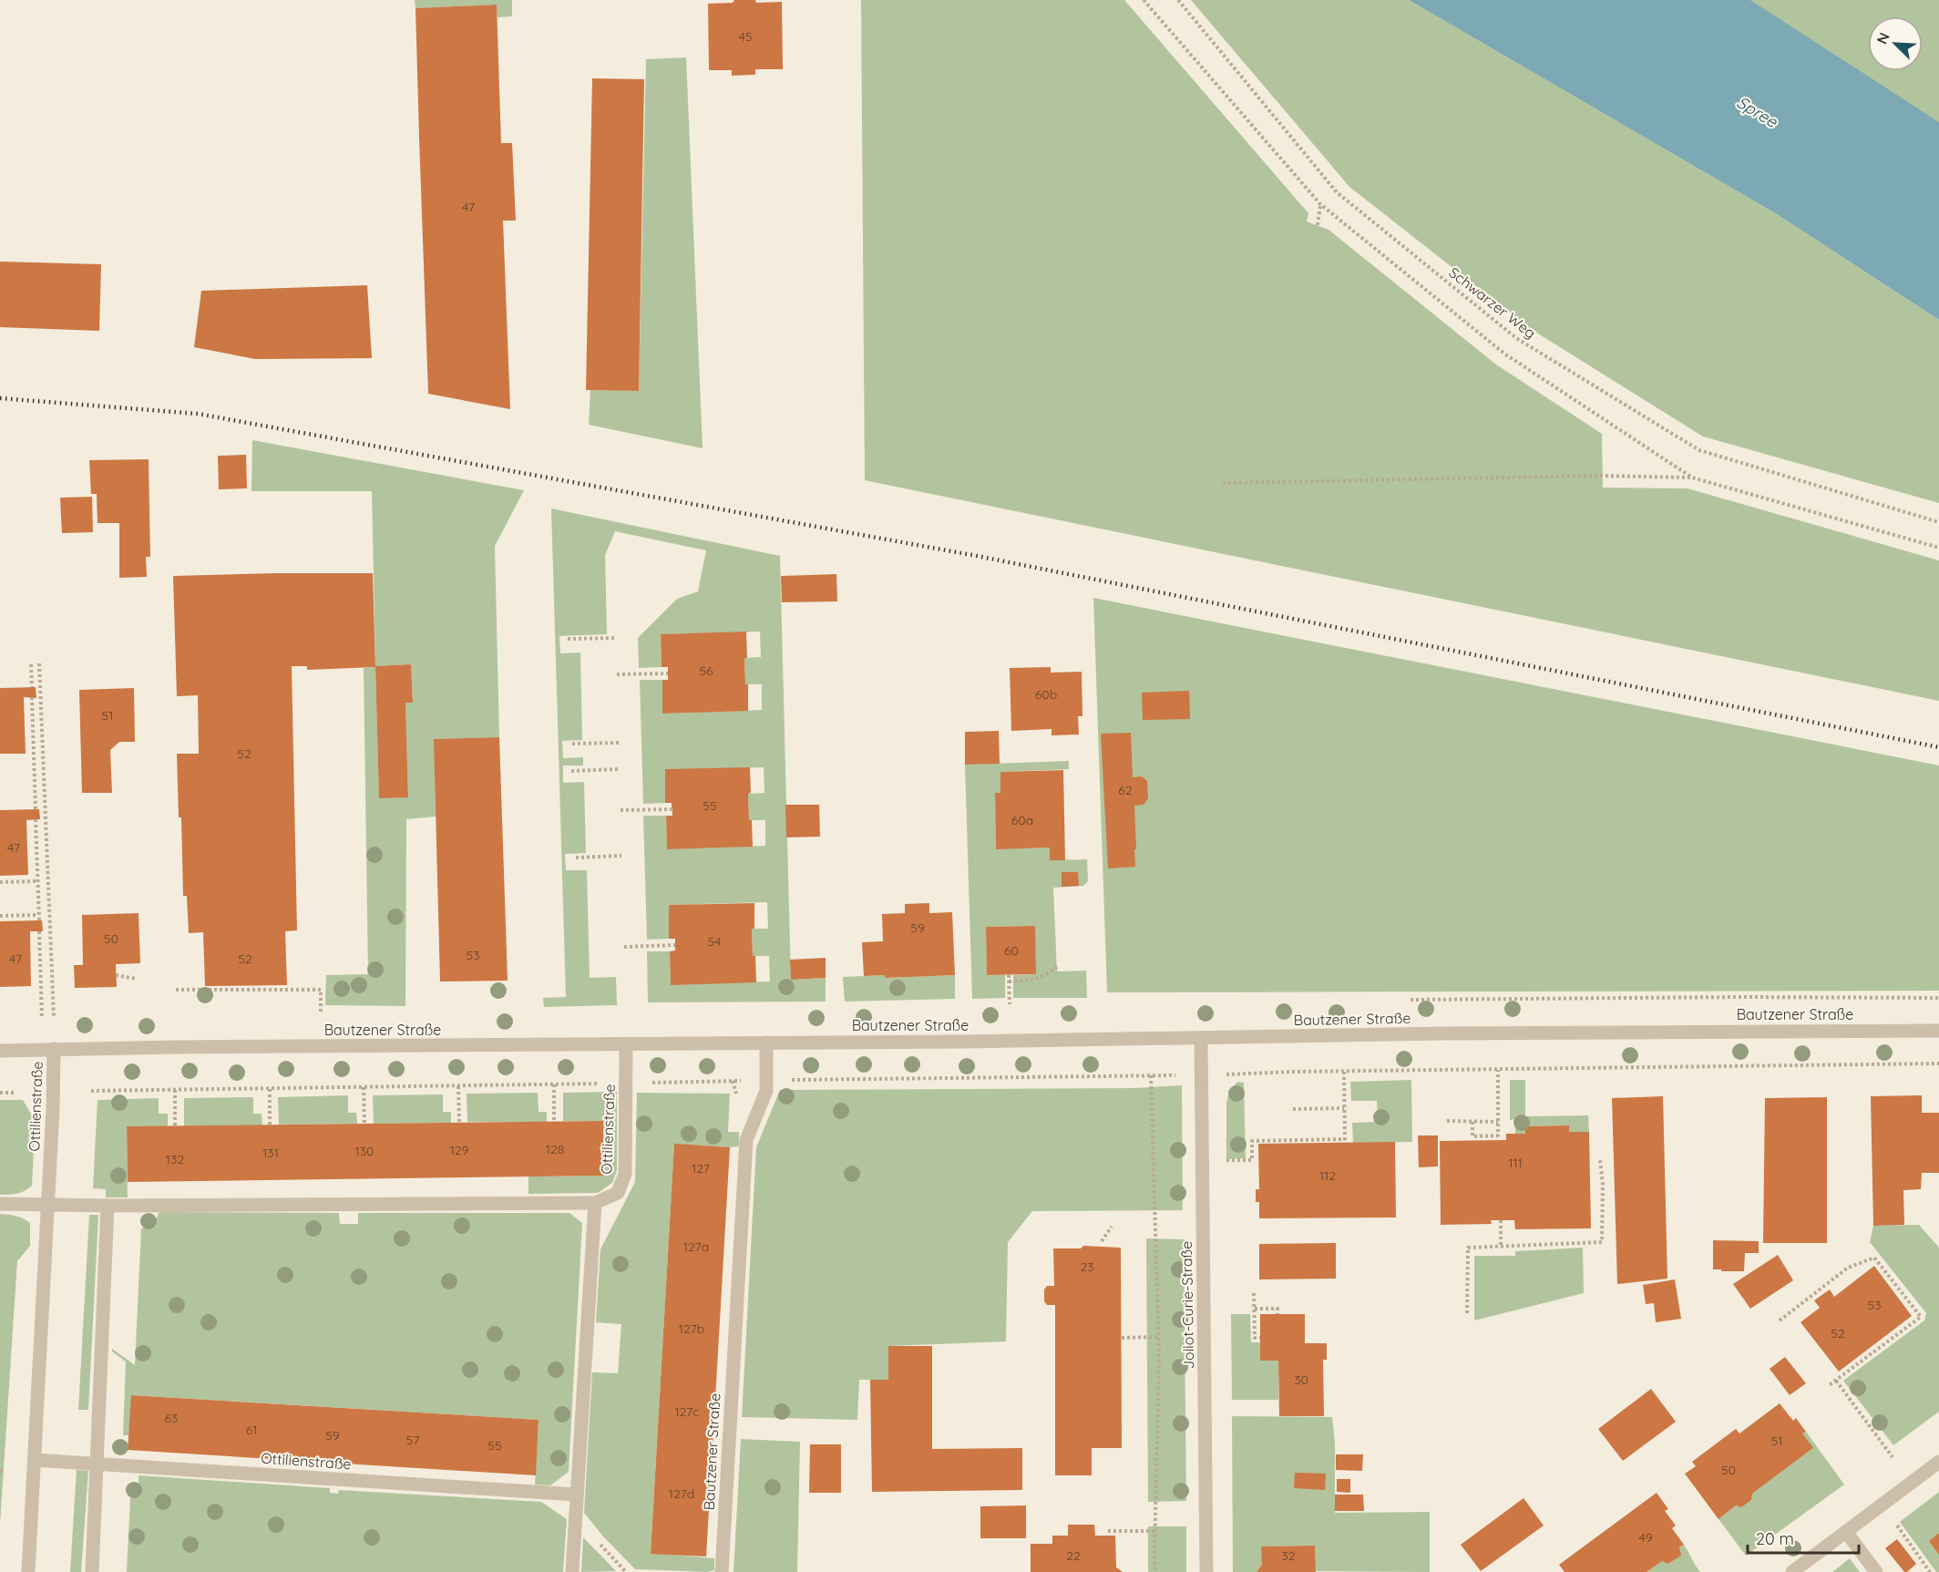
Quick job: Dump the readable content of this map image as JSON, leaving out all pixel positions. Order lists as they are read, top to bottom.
{
  "streets": {
    "street": ["Bautzener Straße", "Ottilienstraße", "Joliot-Curie-Straße"],
    "path": ["Schwarzer Weg"]
  },
  "crossings": [
    ["Bautzener Straße", "Ottilienstraße"],
    ["Bautzener Straße", "Joliot-Curie-Straße"]
  ],
  "water": ["Spree"],
  "house_numbers": [
    "45",
    "47",
    "56",
    "60b",
    "51",
    "52",
    "62",
    "55",
    "60a",
    "47",
    "59",
    "50",
    "54",
    "60",
    "53",
    "47",
    "52",
    "128",
    "129",
    "130",
    "131",
    "132",
    "111",
    "127",
    "112",
    "127a",
    "23",
    "53",
    "127b",
    "52",
    "30",
    "127c",
    "63",
    "61",
    "59",
    "57",
    "51",
    "55",
    "50",
    "127d",
    "49",
    "22",
    "32"
  ],
  "scale_bar": "20 m",
  "north": "top left"
}
